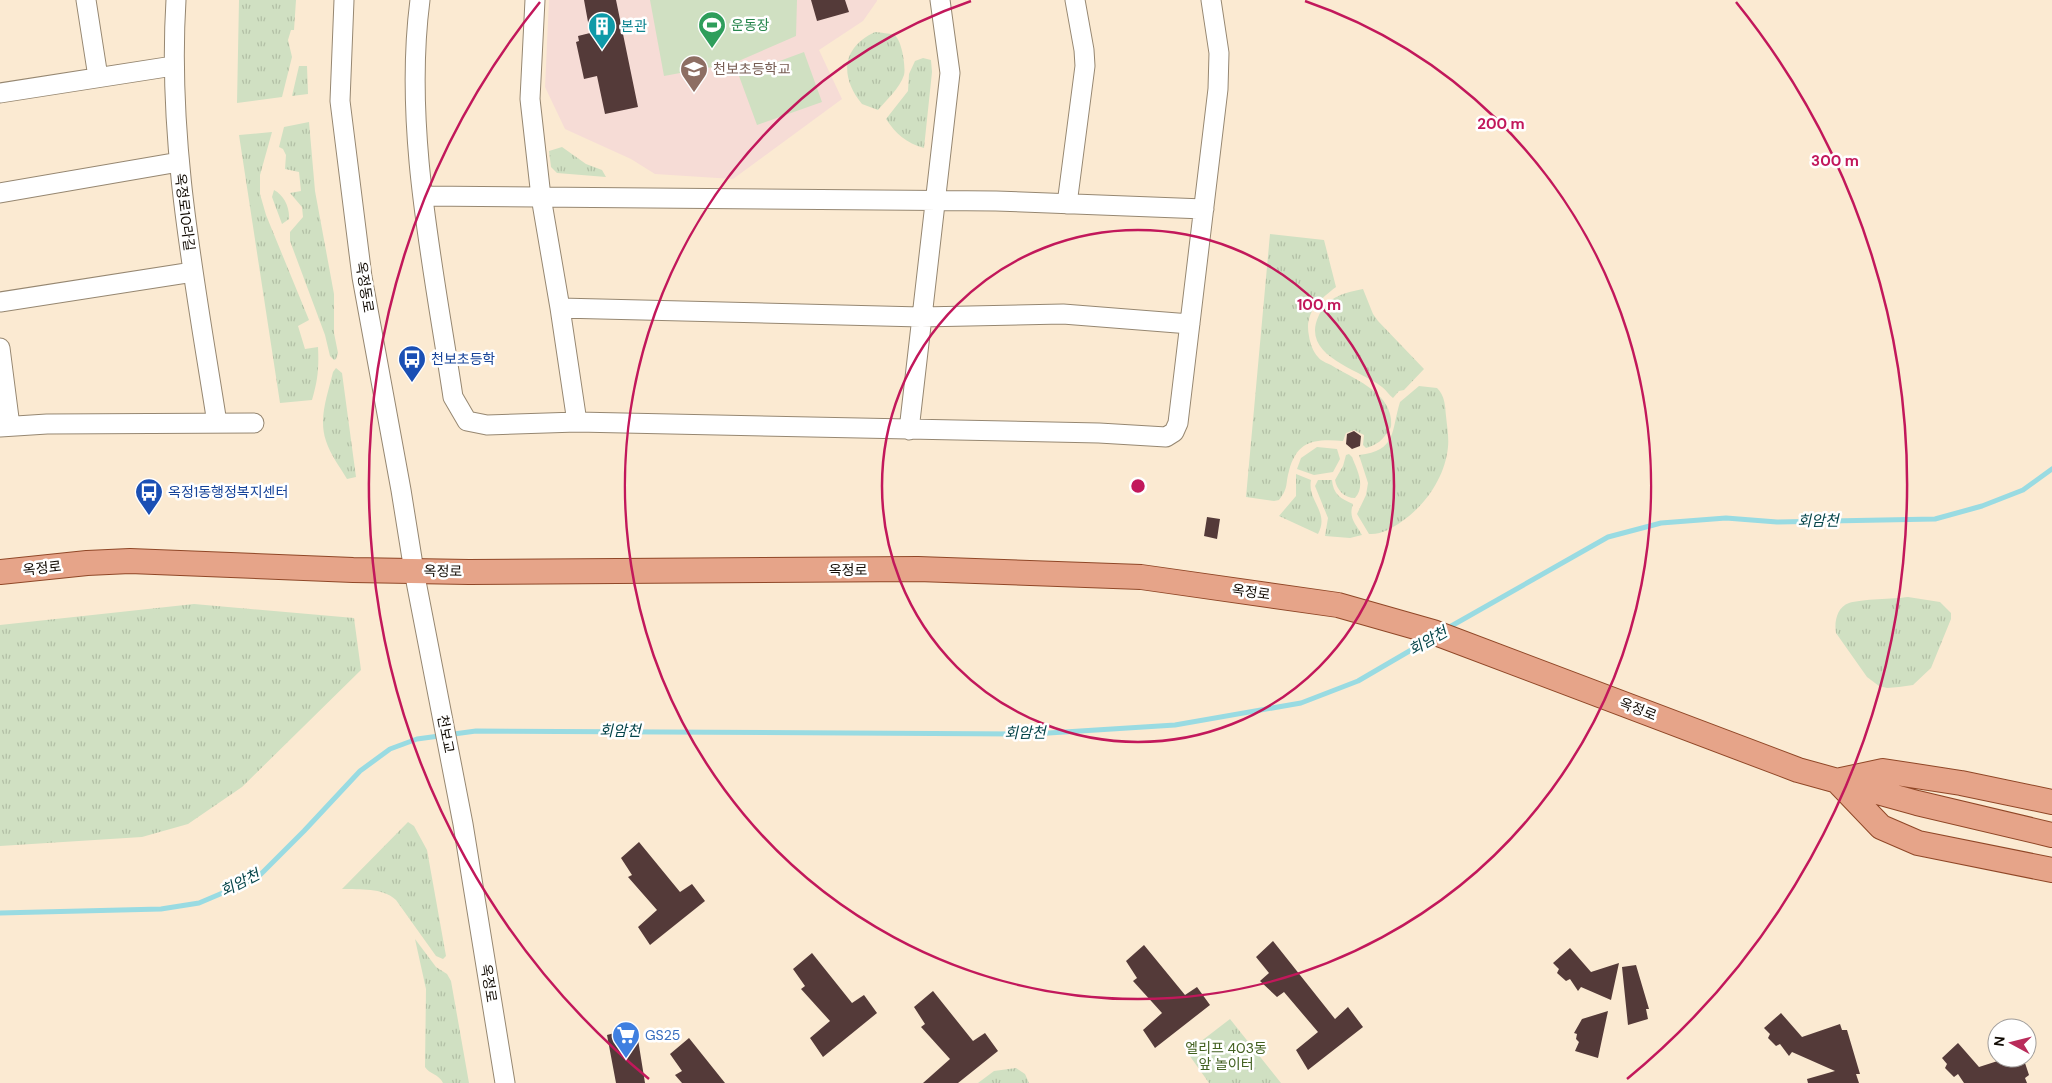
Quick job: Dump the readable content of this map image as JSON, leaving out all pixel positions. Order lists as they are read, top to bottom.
{
  "streets": {
    "main road": ["옥정로"],
    "street": ["옥정로10라길", "옥정동로", "천보교"]
  },
  "crossings": [
    ["옥정동로", "옥정로"],
    ["옥정로", "천보교"]
  ],
  "water": ["회암천"],
  "parks": ["엘리프 403동 앞 놀이터"],
  "places": {
    "sports": ["운동장"],
    "building": ["본관"],
    "school or university": ["천보초등학교"],
    "bus stop": ["천보초등학", "옥정1동행정복지센터"],
    "supermarket": ["GS25"]
  },
  "north": "left",
  "rings": ["200 m", "300 m", "100 m"]
}
